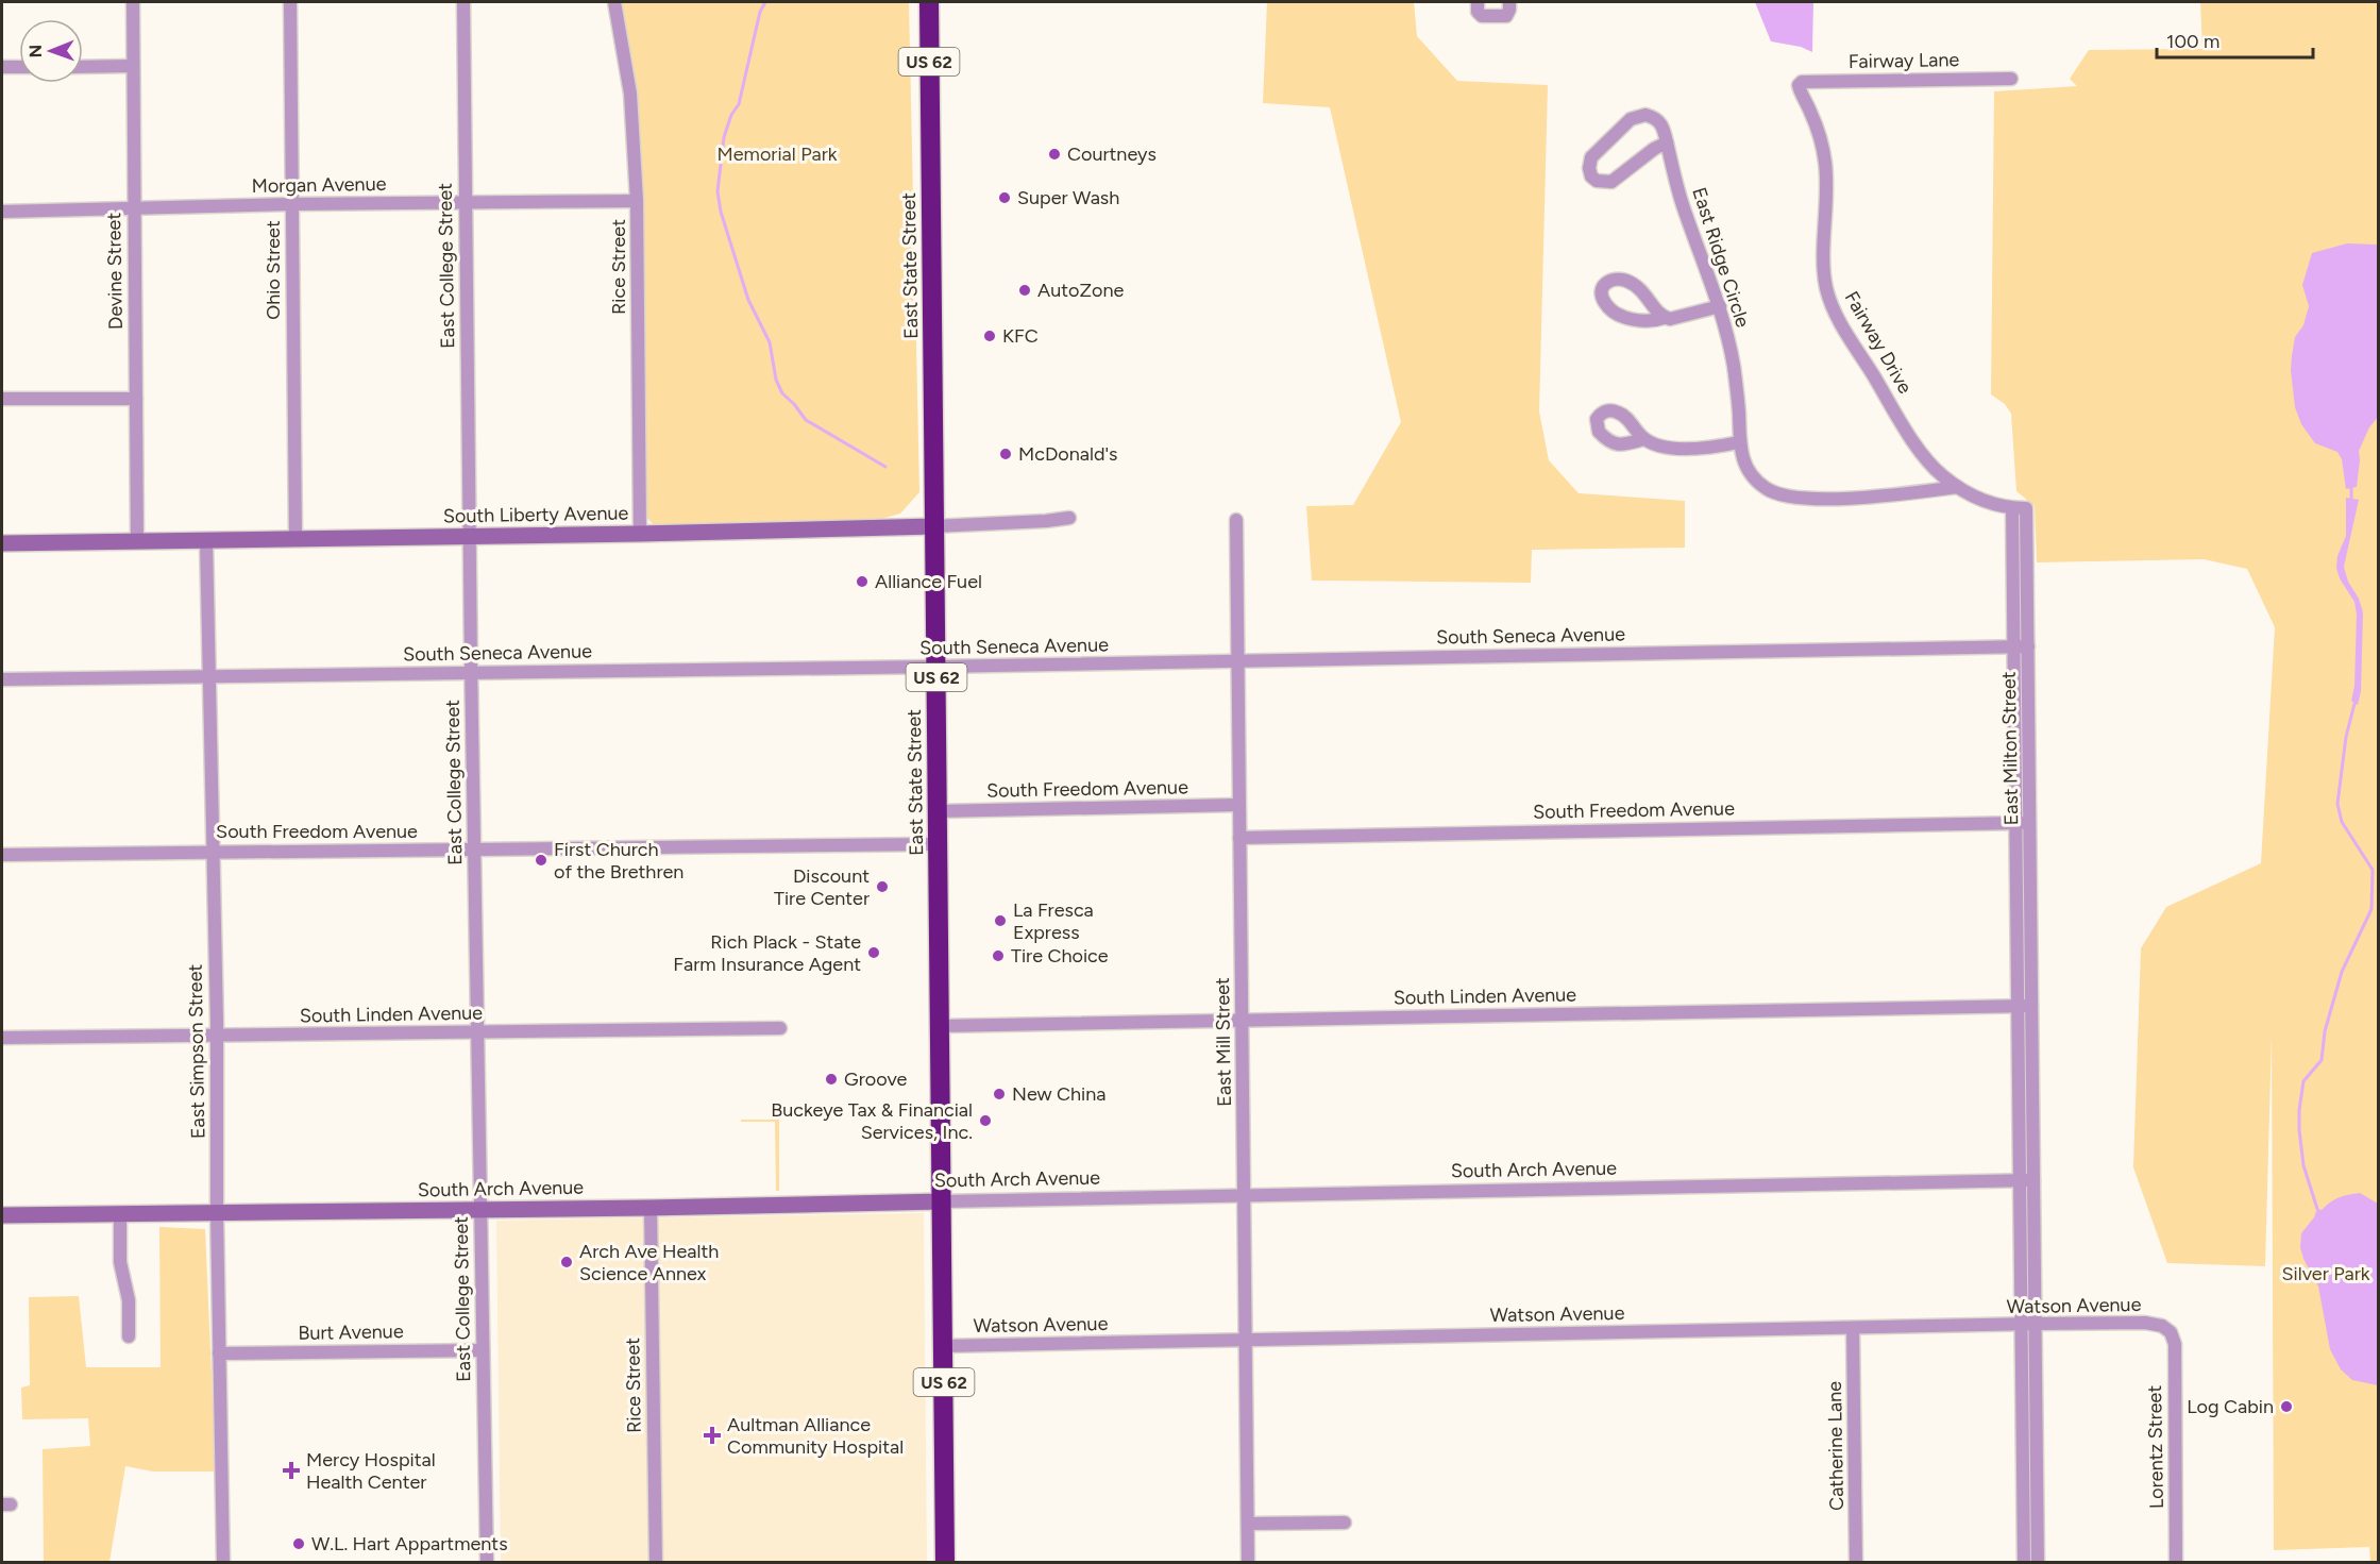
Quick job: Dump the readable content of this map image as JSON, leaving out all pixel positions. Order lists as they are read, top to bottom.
{
  "streets": {
    "highway": ["US 62", "East State Street"],
    "street": [
      "Fairway Lane",
      "Morgan Avenue",
      "East Ridge Circle",
      "East College Street",
      "Rice Street",
      "Ohio Street",
      "Devine Street",
      "Fairway Drive",
      "South Liberty Avenue",
      "South Seneca Avenue",
      "East Milton Street",
      "South Freedom Avenue",
      "South Linden Avenue",
      "East Mill Street",
      "East Simpson Street",
      "South Arch Avenue",
      "Watson Avenue",
      "Burt Avenue",
      "Catherine Lane",
      "Lorentz Street"
    ]
  },
  "crossings": [
    ["Fairway Lane", "Fairway Drive"],
    ["Morgan Avenue", "East College Street"],
    ["Morgan Avenue", "Rice Street"],
    ["Morgan Avenue", "Ohio Street"],
    ["Morgan Avenue", "Devine Street"],
    ["East Ridge Circle", "Fairway Drive"],
    ["East College Street", "South Liberty Avenue"],
    ["East College Street", "South Seneca Avenue"],
    ["East College Street", "South Freedom Avenue"],
    ["East College Street", "South Linden Avenue"],
    ["East College Street", "South Arch Avenue"],
    ["East College Street", "Burt Avenue"],
    ["East State Street", "South Liberty Avenue"],
    ["East State Street", "South Seneca Avenue"],
    ["East State Street", "South Freedom Avenue"],
    ["East State Street", "South Linden Avenue"],
    ["East State Street", "South Arch Avenue"],
    ["East State Street", "Watson Avenue"],
    ["Rice Street", "South Liberty Avenue"],
    ["Rice Street", "South Arch Avenue"],
    ["Ohio Street", "South Liberty Avenue"],
    ["Devine Street", "South Liberty Avenue"],
    ["South Liberty Avenue", "East Simpson Street"],
    ["South Seneca Avenue", "East Milton Street"],
    ["South Seneca Avenue", "East Mill Street"],
    ["South Seneca Avenue", "East Simpson Street"],
    ["East Milton Street", "South Freedom Avenue"],
    ["East Milton Street", "South Linden Avenue"],
    ["East Milton Street", "South Arch Avenue"],
    ["East Milton Street", "Watson Avenue"],
    ["South Freedom Avenue", "East Mill Street"],
    ["South Freedom Avenue", "East Simpson Street"],
    ["South Linden Avenue", "East Mill Street"],
    ["South Linden Avenue", "East Simpson Street"],
    ["East Mill Street", "South Arch Avenue"],
    ["East Mill Street", "Watson Avenue"],
    ["East Simpson Street", "South Arch Avenue"],
    ["East Simpson Street", "Burt Avenue"],
    ["Watson Avenue", "Catherine Lane"],
    ["Watson Avenue", "Lorentz Street"]
  ],
  "parks": ["Memorial Park", "Silver Park"],
  "places": {
    "other": [
      "Courtneys",
      "Super Wash",
      "AutoZone",
      "KFC",
      "McDonald's",
      "Alliance Fuel",
      "First Church of the Brethren",
      "Discount Tire Center",
      "La Fresca Express",
      "Rich Plack - State Farm Insurance Agent",
      "Tire Choice",
      "Groove",
      "New China",
      "Buckeye Tax & Financial Services, Inc.",
      "Arch Ave Health Science Annex",
      "Log Cabin",
      "W.L. Hart Appartments"
    ],
    "health": ["Aultman Alliance Community Hospital", "Mercy Hospital Health Center"]
  },
  "scale_bar": "100 m",
  "north": "left"
}
